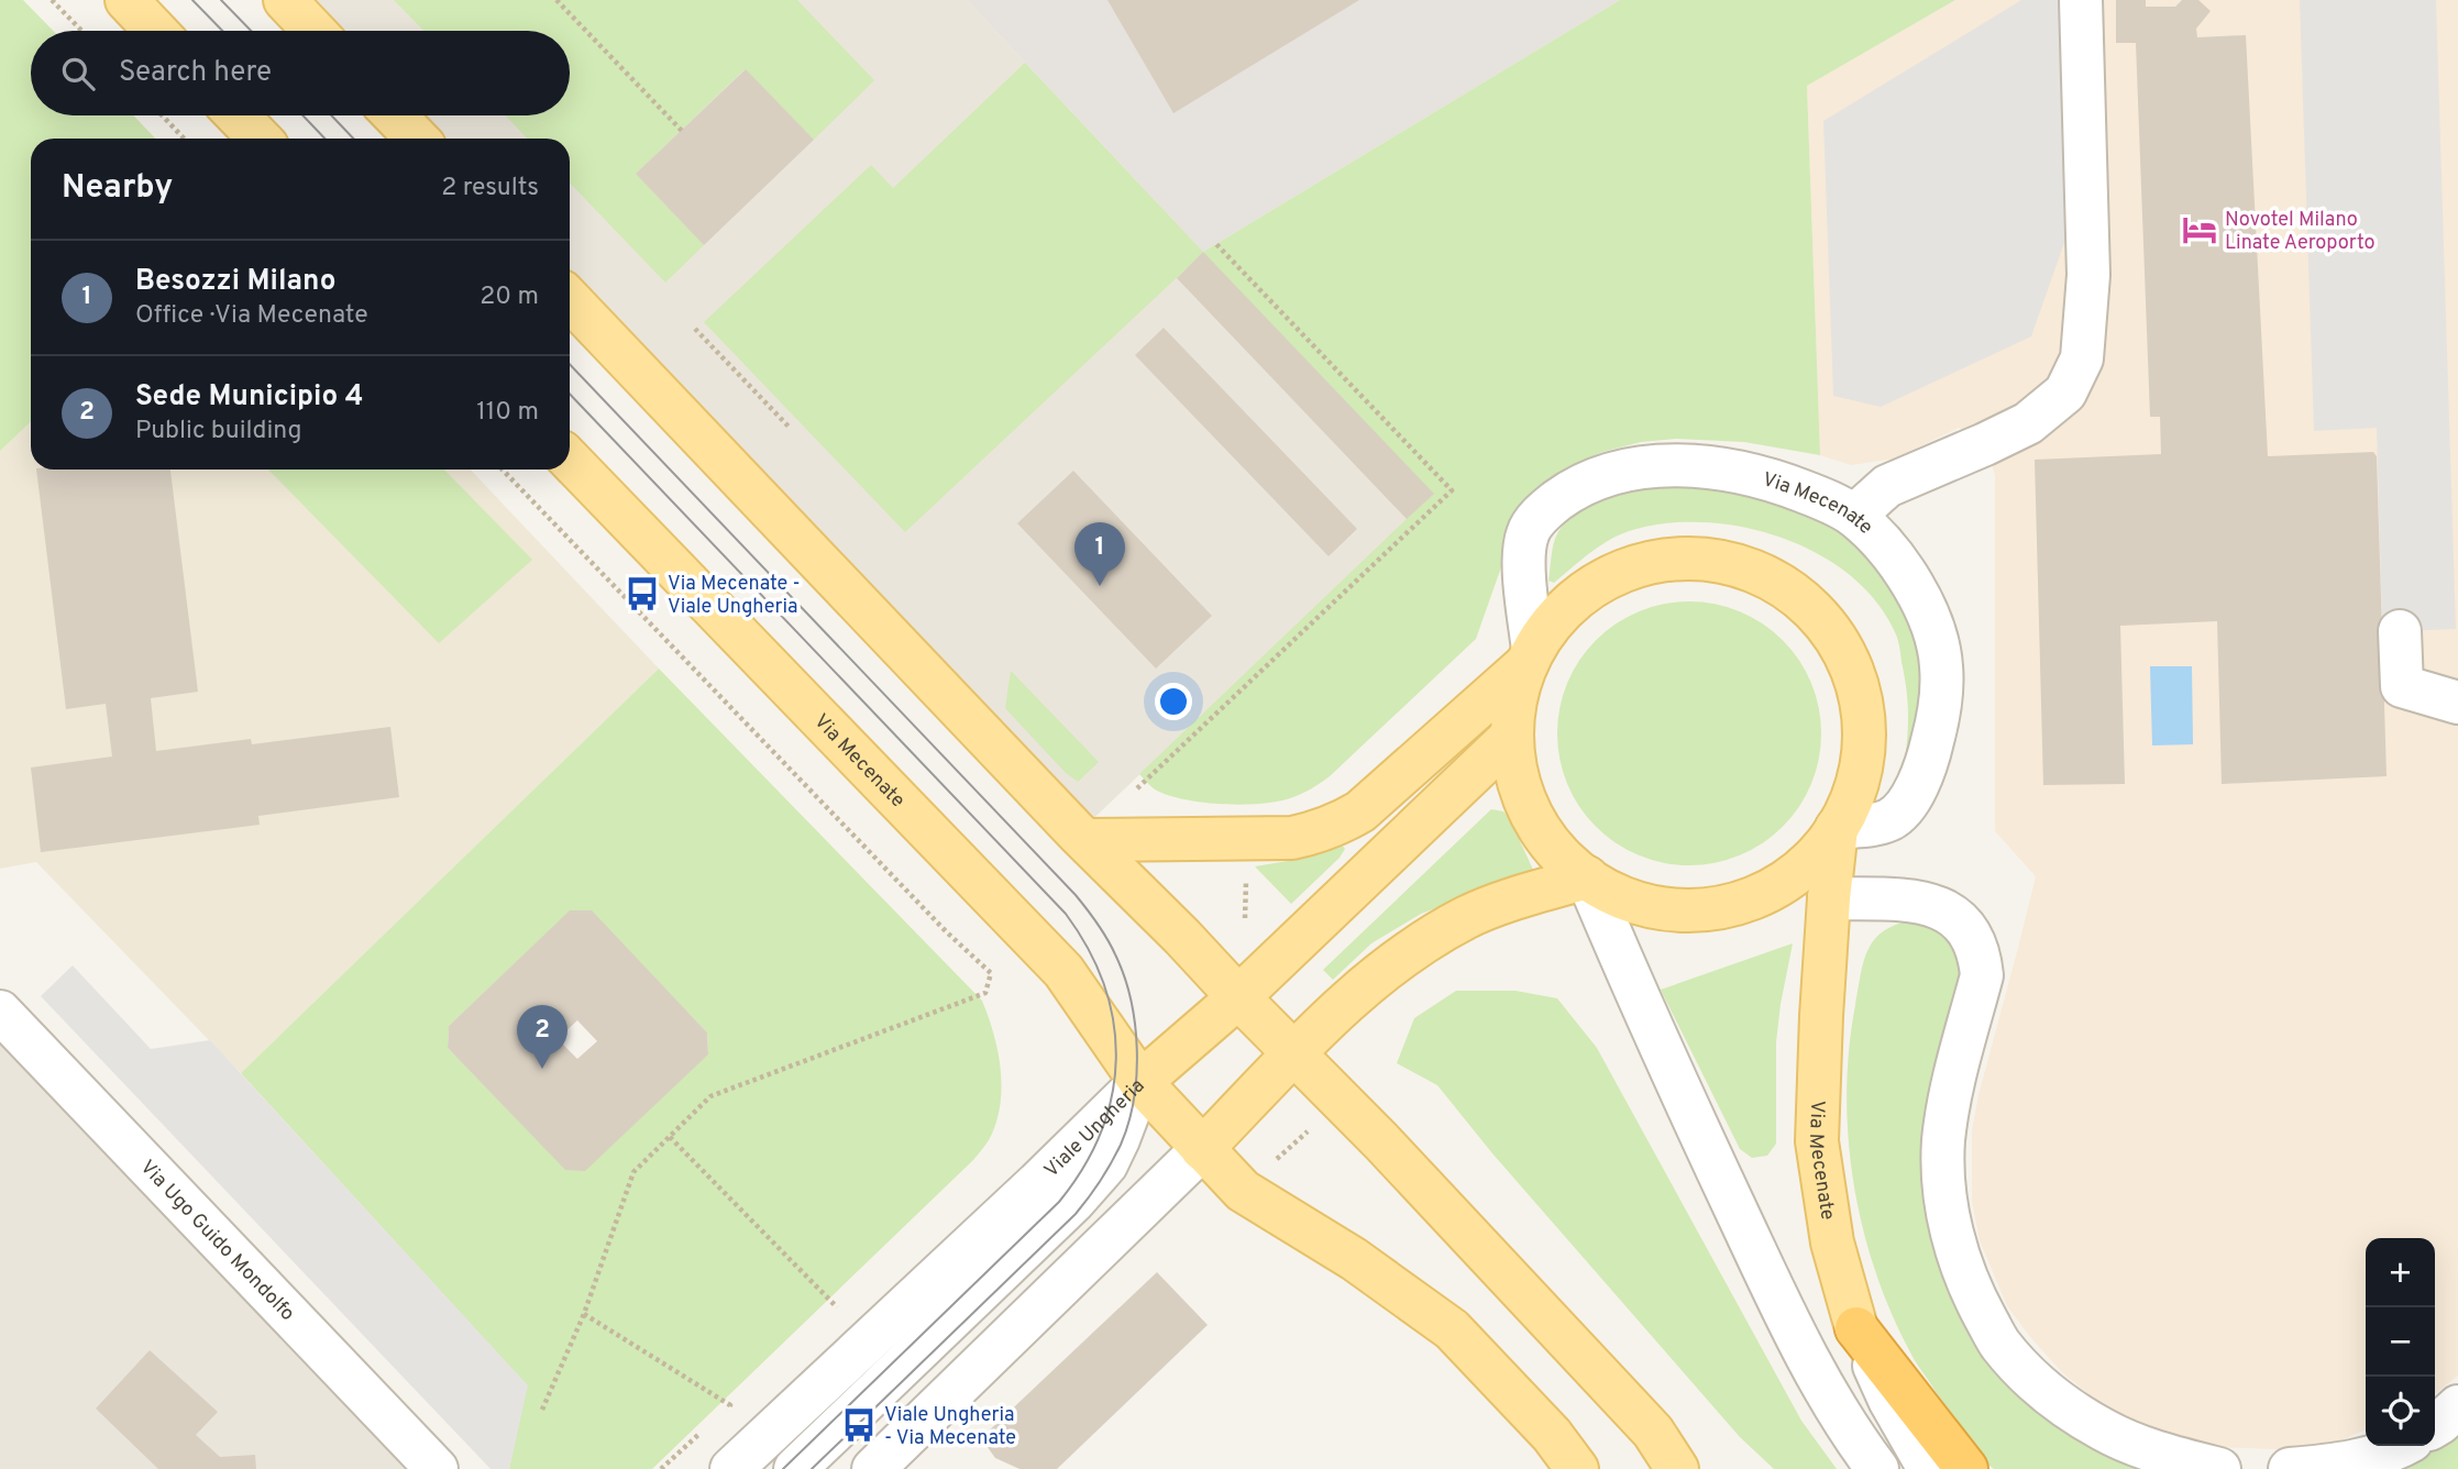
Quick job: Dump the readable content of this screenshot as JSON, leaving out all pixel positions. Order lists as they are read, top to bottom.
{
  "streets": {
    "main road": ["Via Mecenate"],
    "street": ["Viale Ungheria", "Via Ugo Guido Mondolfo"]
  },
  "crossings": [
    ["Via Mecenate", "Viale Ungheria"]
  ],
  "places": {
    "hotel": ["Novotel Milano Linate Aeroporto"],
    "bus stop": ["Via Mecenate - Viale Ungheria", "Viale Ungheria - Via Mecenate"]
  },
  "page": {
    "search": "Search here",
    "heading": ["Nearby", "2 results"],
    "list": [
      {
        "mark": "1",
        "name": "Besozzi Milano",
        "note": "Office · Via Mecenate",
        "value": "20 m"
      },
      {
        "mark": "2",
        "name": "Sede Municipio 4",
        "note": "Public building",
        "value": "110 m"
      }
    ],
    "pins": ["1", "2"],
    "map_buttons": ["+", "−"]
  }
}
